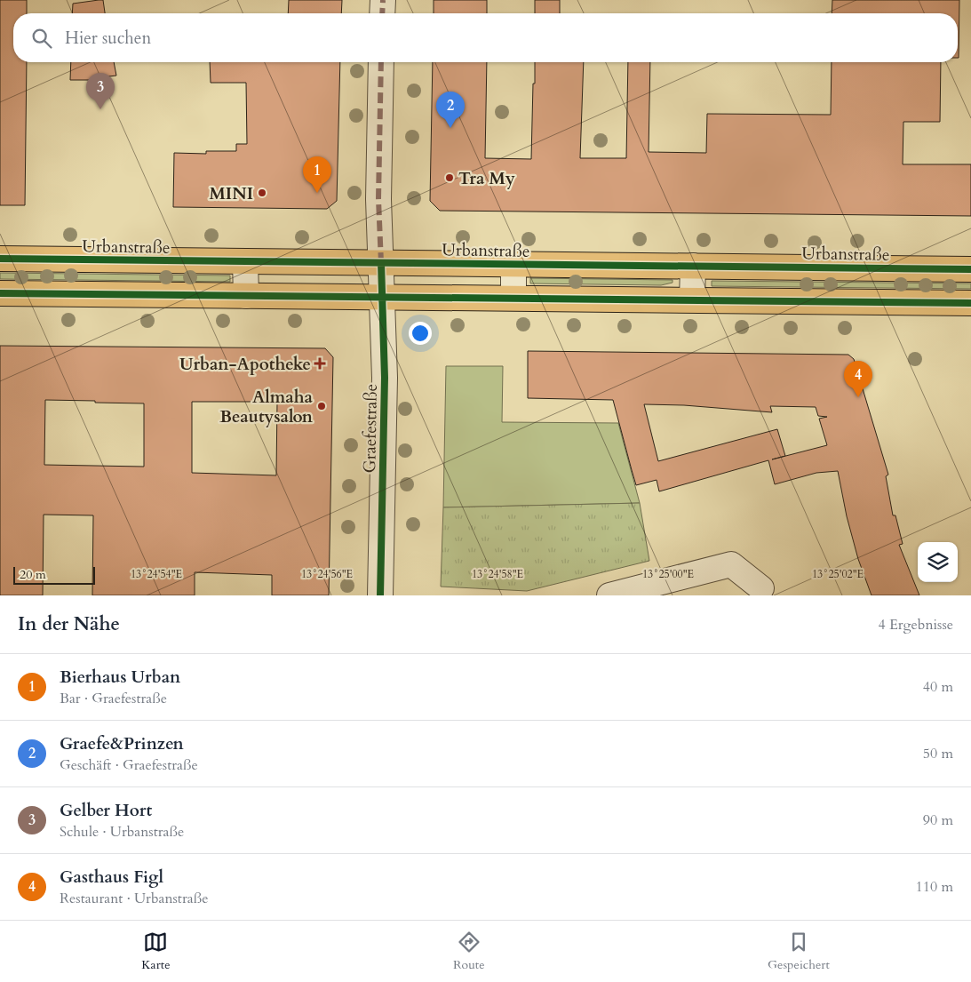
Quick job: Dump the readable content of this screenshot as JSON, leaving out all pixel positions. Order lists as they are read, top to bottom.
{
  "streets": {
    "main road": ["Urbanstraße"],
    "street": ["Graefestraße"]
  },
  "crossings": [
    ["Urbanstraße", "Graefestraße"]
  ],
  "places": {
    "other": ["Tra My", "MINI", "Almaha Beautysalon"],
    "health": ["Urban-Apotheke"]
  },
  "scale_bar": "20 m",
  "page": {
    "search": "Hier suchen",
    "pins": [
      "3",
      "2",
      "1",
      "4"
    ],
    "scale": "20 m",
    "heading": ["In der Nähe", "4 Ergebnisse"],
    "list": [
      {
        "mark": "1",
        "name": "Bierhaus Urban",
        "note": "Bar · Graefestraße",
        "value": "40 m"
      },
      {
        "mark": "2",
        "name": "Graefe&Prinzen",
        "note": "Geschäft · Graefestraße",
        "value": "50 m"
      },
      {
        "mark": "3",
        "name": "Gelber Hort",
        "note": "Schule · Urbanstraße",
        "value": "90 m"
      },
      {
        "mark": "4",
        "name": "Gasthaus Figl",
        "note": "Restaurant · Urbanstraße",
        "value": "110 m"
      }
    ],
    "nav": ["Karte", "Route", "Gespeichert"]
  },
  "coordinates": [
    "13°24'54\"E",
    "13°24'56\"E",
    "13°24'58\"E",
    "13°25'00\"E",
    "13°25'02\"E"
  ]
}
